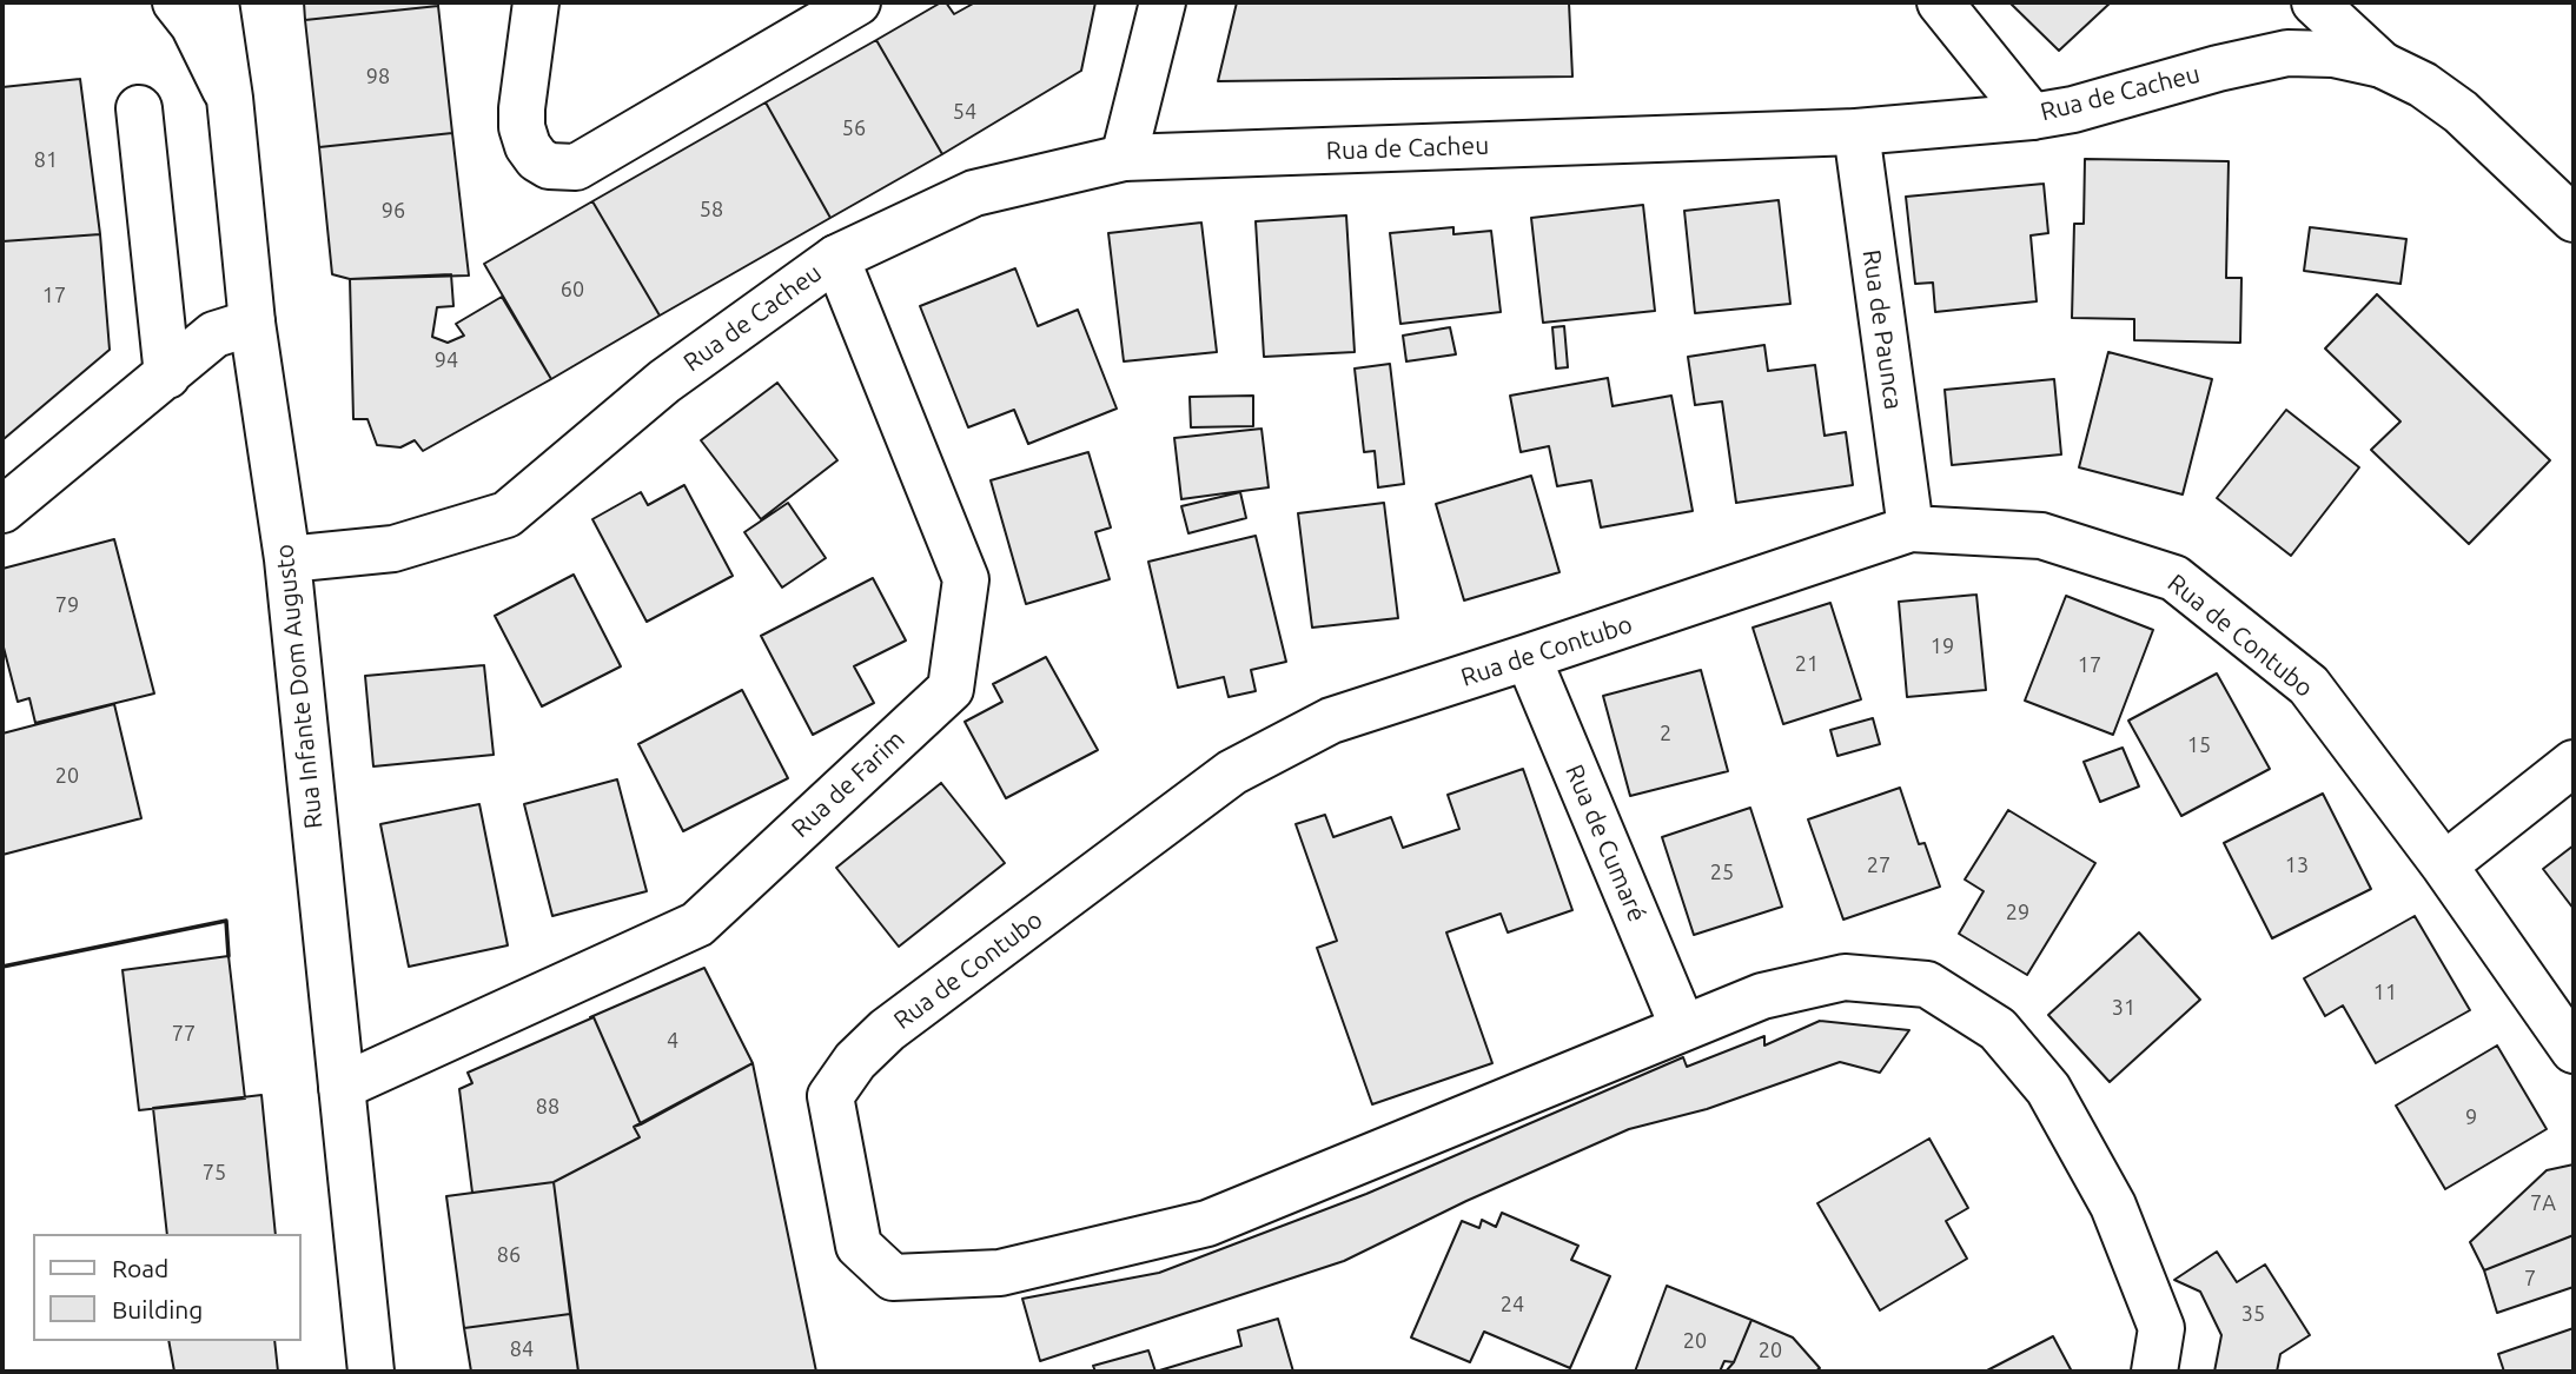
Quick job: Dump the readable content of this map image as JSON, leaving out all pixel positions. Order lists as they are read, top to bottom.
{
  "streets": {
    "street": [
      "Rua de Cacheu",
      "Rua de Paunca",
      "Rua de Contubo",
      "Rua Infante Dom Augusto",
      "Rua de Farim",
      "Rua de Cumaré"
    ]
  },
  "crossings": [
    ["Rua de Cacheu", "Rua de Paunca"],
    ["Rua de Cacheu", "Rua Infante Dom Augusto"],
    ["Rua de Cacheu", "Rua de Farim"],
    ["Rua de Paunca", "Rua de Contubo"],
    ["Rua de Contubo", "Rua de Cumaré"],
    ["Rua Infante Dom Augusto", "Rua de Farim"]
  ],
  "house_numbers": [
    "98",
    "54",
    "56",
    "81",
    "58",
    "96",
    "60",
    "17",
    "94",
    "79",
    "19",
    "21",
    "17",
    "2",
    "15",
    "20",
    "27",
    "13",
    "25",
    "29",
    "11",
    "31",
    "77",
    "4",
    "88",
    "9",
    "75",
    "7A",
    "86",
    "7",
    "24",
    "35",
    "20",
    "84",
    "20"
  ],
  "legend": ["Road", "Building"]
}
